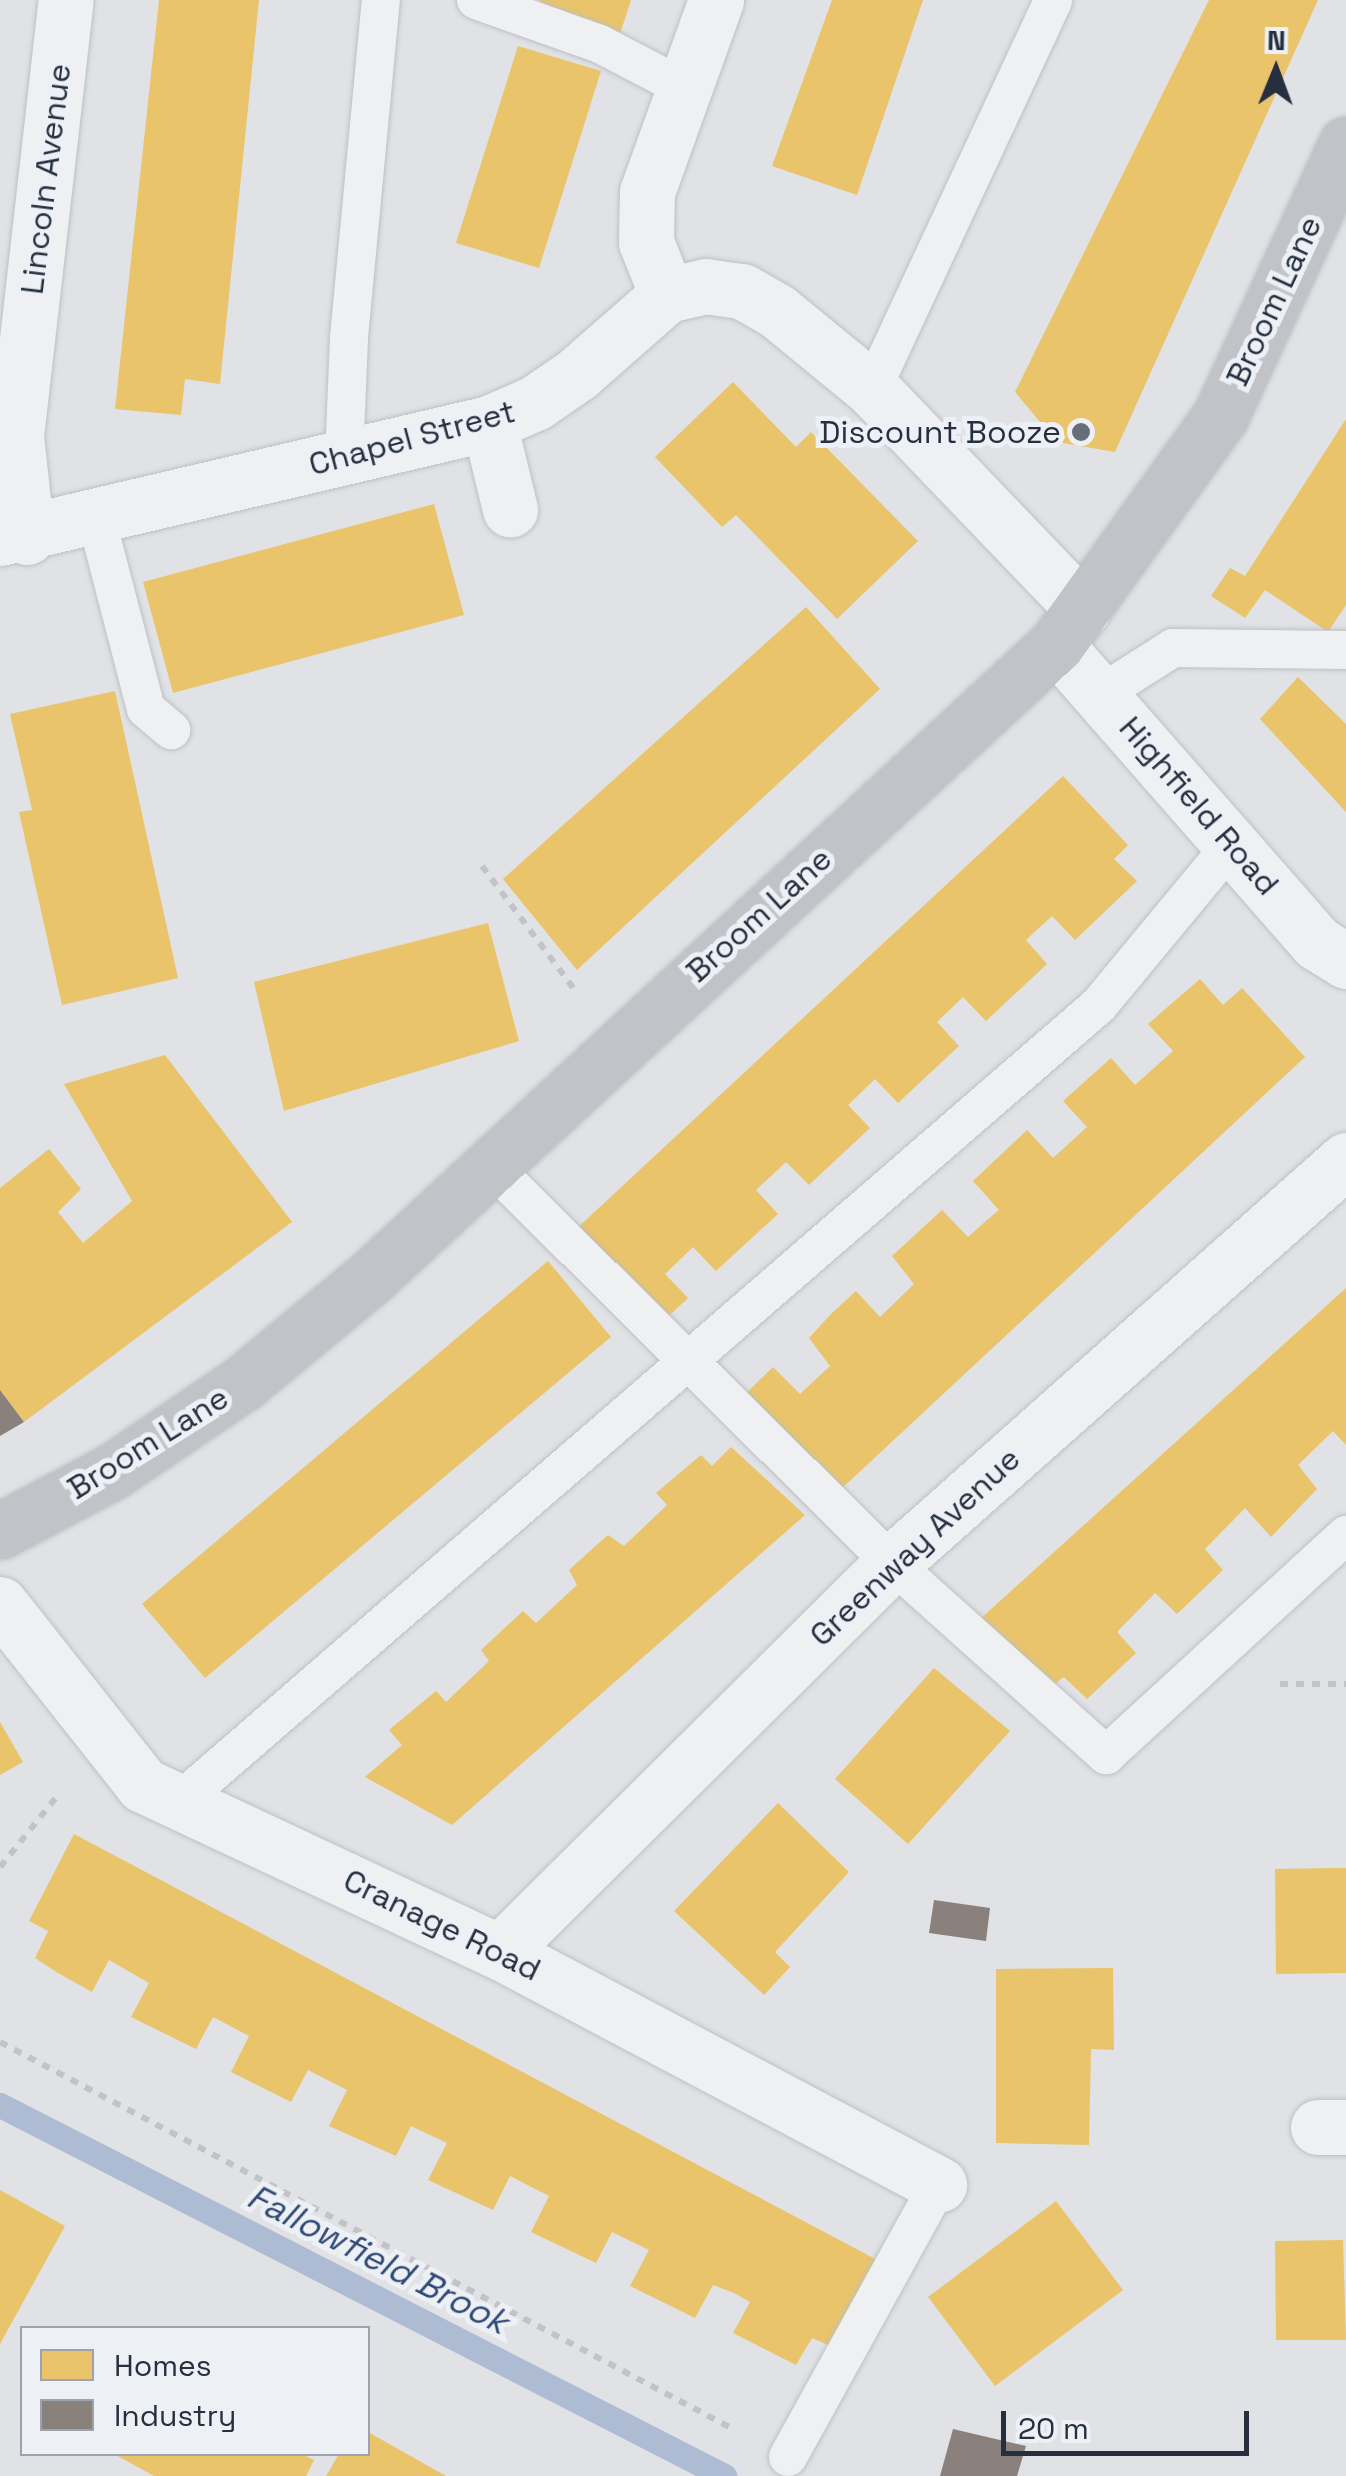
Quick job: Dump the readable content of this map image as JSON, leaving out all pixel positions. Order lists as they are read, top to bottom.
{
  "streets": {
    "main road": ["Broom Lane"],
    "street": [
      "Lincoln Avenue",
      "Chapel Street",
      "Highfield Road",
      "Greenway Avenue",
      "Cranage Road"
    ]
  },
  "crossings": [
    ["Lincoln Avenue", "Chapel Street"],
    ["Broom Lane", "Highfield Road"],
    ["Greenway Avenue", "Cranage Road"]
  ],
  "water": ["Fallowfield Brook"],
  "places": ["Discount Booze"],
  "legend": ["Homes", "Industry"],
  "scale_bar": "20 m",
  "north": "top"
}
